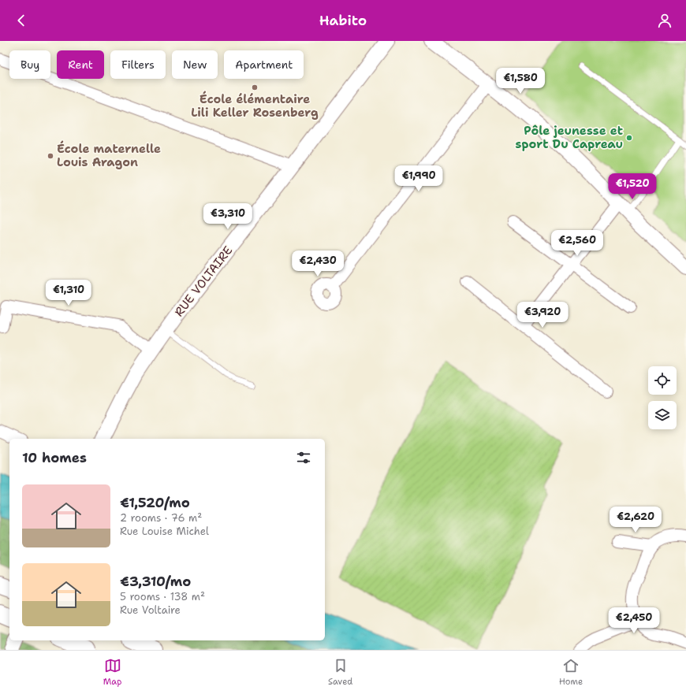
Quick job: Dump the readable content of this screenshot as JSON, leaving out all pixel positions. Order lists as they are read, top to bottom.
{
  "streets": {
    "street": ["RUE VOLTAIRE"]
  },
  "places": ["École élémentaire Lili Keller Rosenberg", "Pôle jeunesse et sport Du Capreau", "École maternelle Louis Aragon"],
  "page": {
    "header": "Habito",
    "chip": [
      "Buy",
      "Rent",
      "Filters",
      "New",
      "Apartment"
    ],
    "price": [
      "€1,580",
      "€1,990",
      "€1,520",
      "€3,310",
      "€2,560",
      "€2,430",
      "€1,310",
      "€3,920",
      "€2,620",
      "€2,450"
    ],
    "heading": "10 homes",
    "list": [
      {
        "name": "€1,520/mo",
        "note": "2 rooms · 76 m² · Rue Louise Michel"
      },
      {
        "name": "€3,310/mo",
        "note": "5 rooms · 138 m² · Rue Voltaire"
      }
    ],
    "tabs": ["Map", "Saved", "Home"]
  }
}
